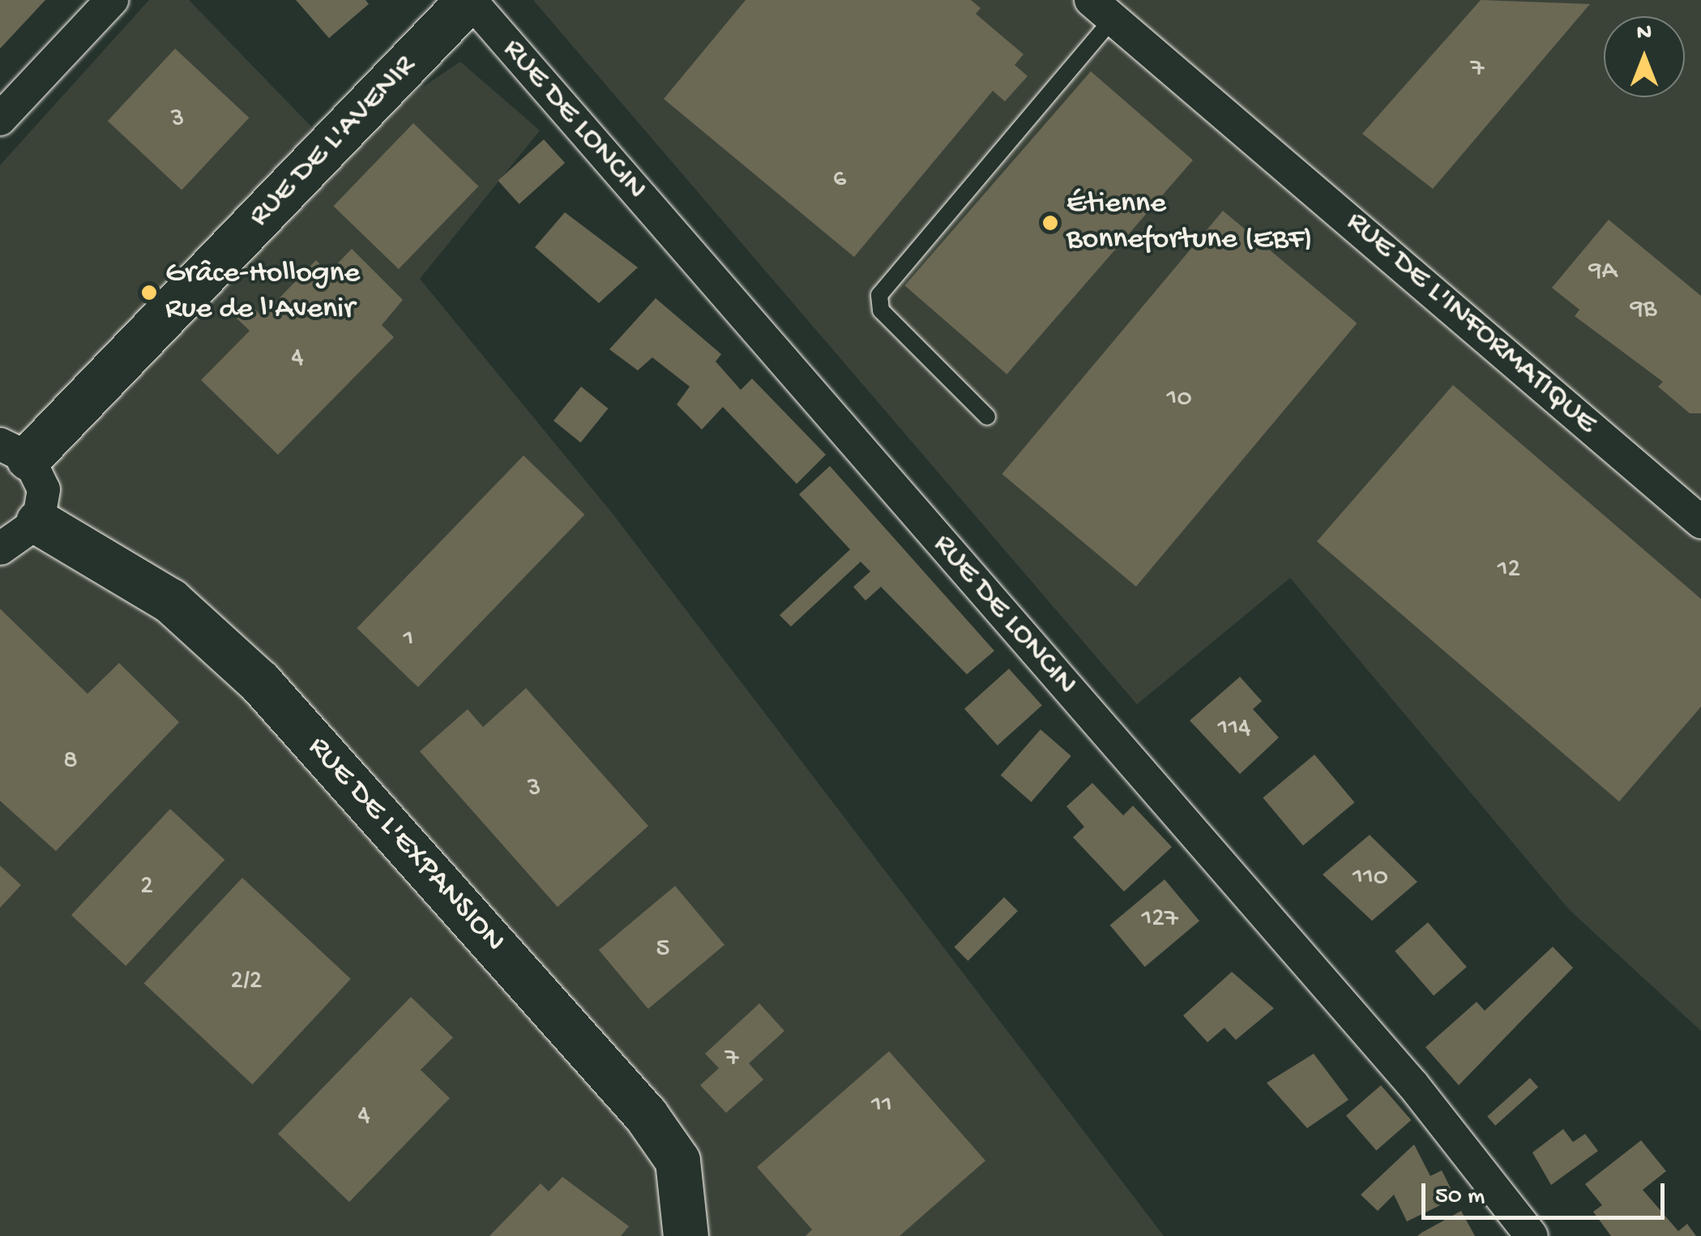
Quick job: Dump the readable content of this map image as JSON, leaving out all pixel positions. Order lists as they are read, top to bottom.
{
  "streets": {
    "street": [
      "RUE DE LONCIN",
      "RUE DE L'AVENIR",
      "RUE DE L'INFORMATIQUE",
      "RUE DE L'EXPANSION"
    ]
  },
  "crossings": [
    ["RUE DE LONCIN", "RUE DE L'AVENIR"],
    ["RUE DE L'AVENIR", "RUE DE L'EXPANSION"]
  ],
  "places": ["Étienne Bonnefortune (EBF)", "Grâce-Hollogne Rue de l'Avenir"],
  "house_numbers": [
    "7",
    "3",
    "6",
    "9A",
    "9B",
    "4",
    "10",
    "12",
    "1",
    "114",
    "8",
    "3",
    "110",
    "2",
    "127",
    "5",
    "2/2",
    "7",
    "11",
    "4"
  ],
  "scale_bar": "50 m",
  "north": "top"
}
